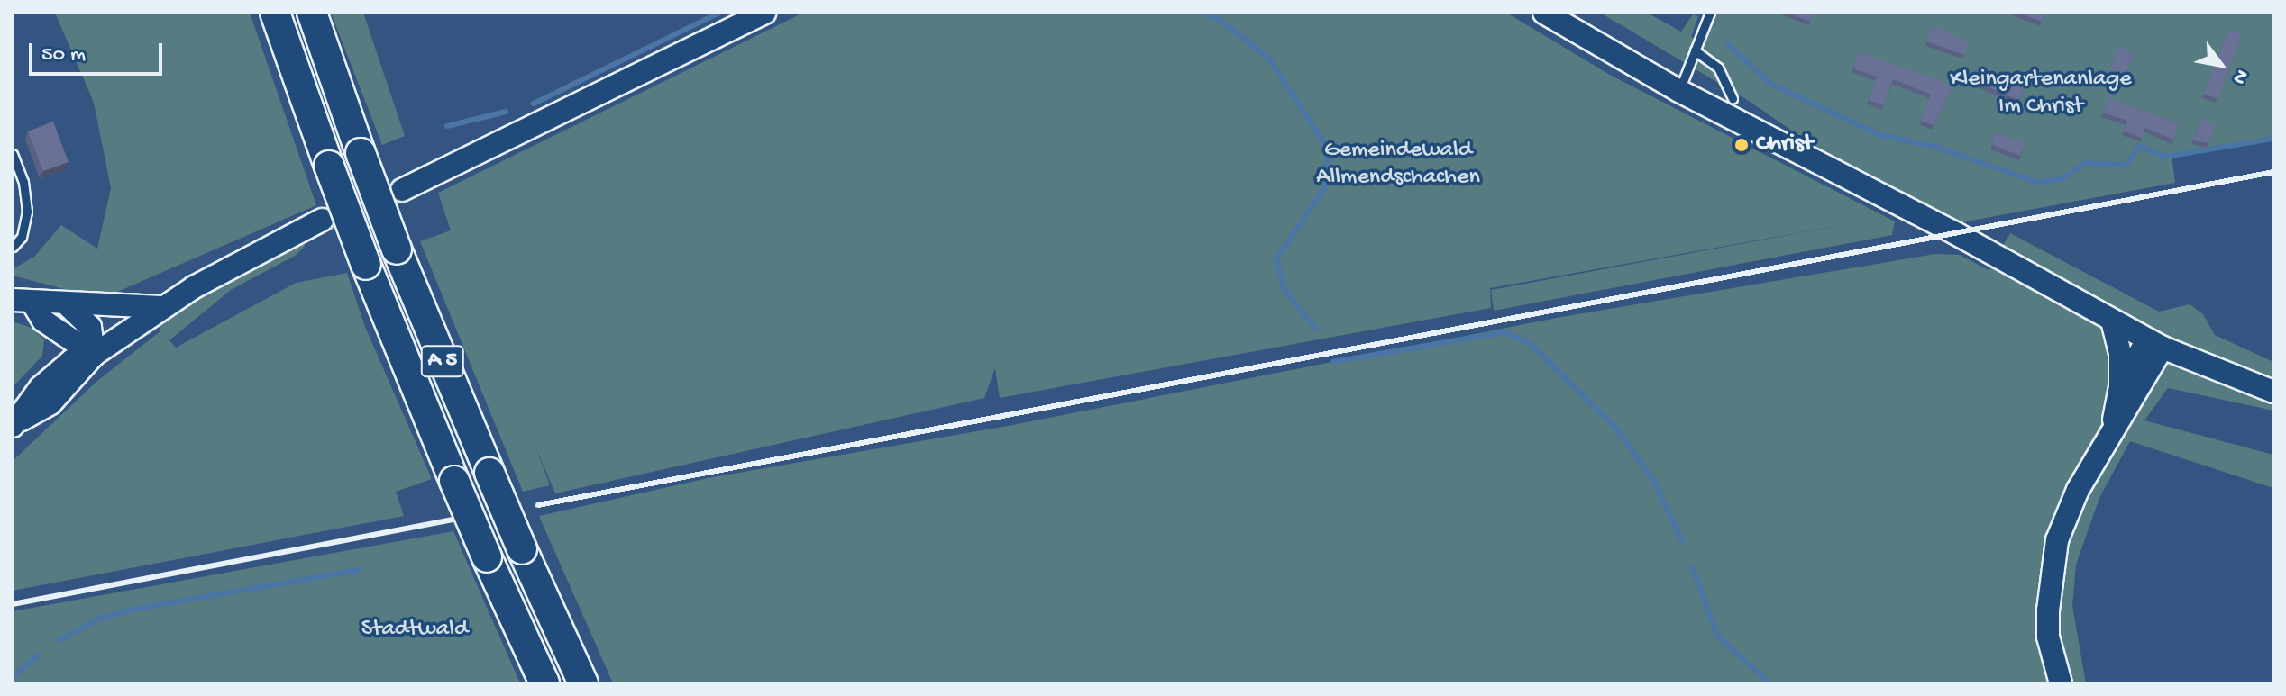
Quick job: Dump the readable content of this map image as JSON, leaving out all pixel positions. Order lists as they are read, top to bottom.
{
  "streets": {
    "highway": ["A 5"]
  },
  "parks": ["Kleingartenanlage Im Christ", "Gemeindewald Allmendschachen", "Stadtwald"],
  "places": ["Christ"],
  "scale_bar": "50 m",
  "north": "bottom right"
}
